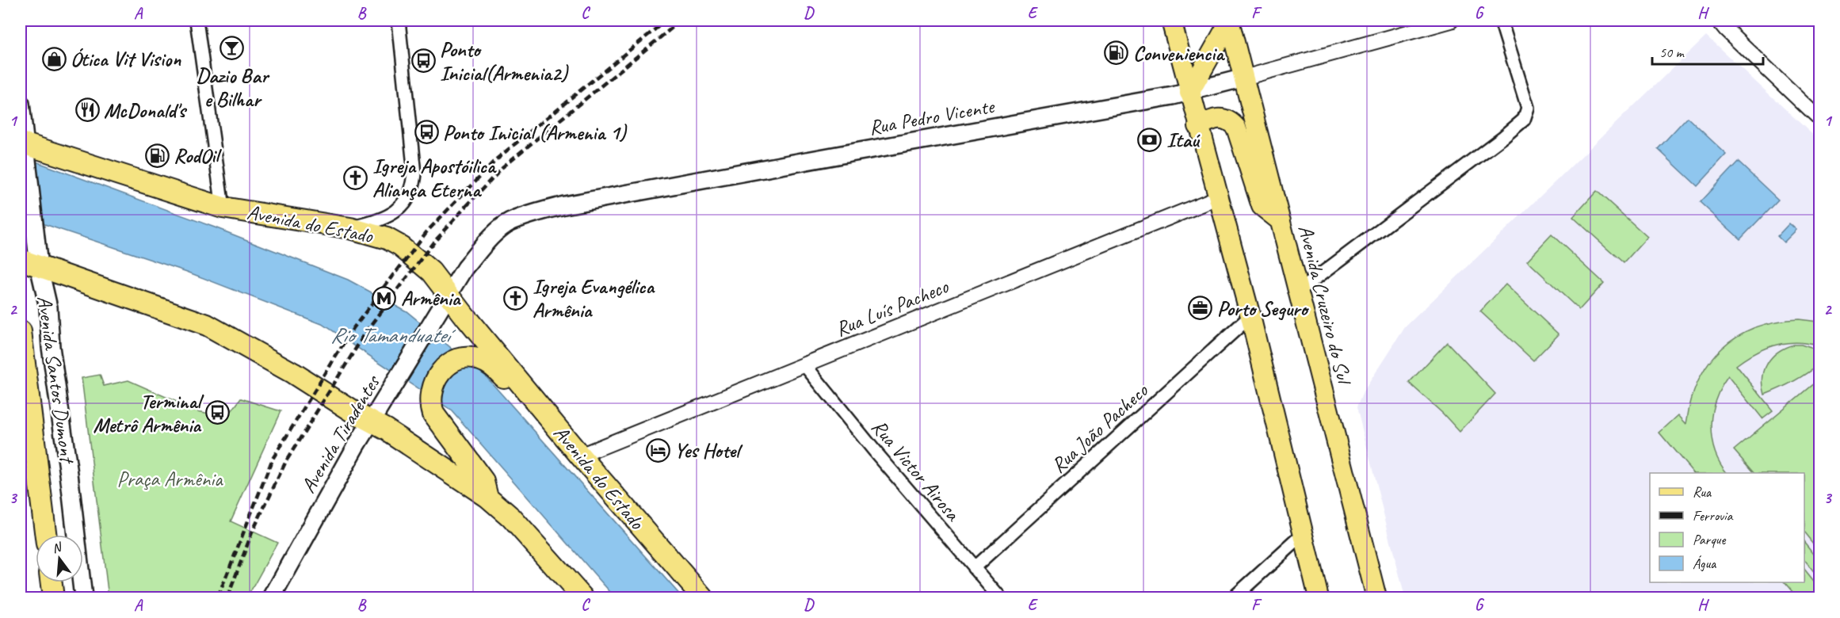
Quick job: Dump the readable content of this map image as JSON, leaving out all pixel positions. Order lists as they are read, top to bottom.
{
  "streets": {
    "highway": ["Avenida do Estado", "Avenida Santos Dumont"],
    "main road": ["Rua Pedro Vicente", "Avenida Cruzeiro do Sul", "Avenida Tiradentes"],
    "street": ["Rua Luís Pacheco", "Rua João Pacheco", "Rua Victor Airosa"]
  },
  "crossings": [
    ["Rua Pedro Vicente", "Avenida do Estado"],
    ["Rua Pedro Vicente", "Avenida Cruzeiro do Sul"],
    ["Rua Pedro Vicente", "Avenida Tiradentes"],
    ["Avenida do Estado", "Rua Luís Pacheco"],
    ["Avenida do Estado", "Avenida Santos Dumont"],
    ["Avenida do Estado", "Avenida Tiradentes"],
    ["Rua Luís Pacheco", "Rua Victor Airosa"],
    ["Rua João Pacheco", "Rua Victor Airosa"]
  ],
  "water": ["Rio Tamanduateí"],
  "parks": ["Praça Armênia"],
  "places": {
    "bar": ["Dazio Bar e Bilhar"],
    "fuel station": ["Conveniencia", "RodOil"],
    "shop": ["Ótica Vit Vision"],
    "bus stop": ["Ponto Inicial(Armenia2)", "Ponto Inicial (Armenia 1)", "Terminal Metrô Armênia"],
    "restaurant": ["McDonald's"],
    "bank": ["Itaú"],
    "church": ["Igreja Apostóilica Aliança Eterna", "Igreja Evangélica Armênia"],
    "metro station": ["Armênia"],
    "office": ["Porto Seguro"],
    "hotel": ["Yes Hotel"]
  },
  "legend": [
    "Rua",
    "Ferrovia",
    "Parque",
    "Água"
  ],
  "scale_bar": "50 m",
  "north": "top",
  "grid": {
    "columns": [
      "A",
      "B",
      "C",
      "D",
      "E",
      "F",
      "G",
      "H"
    ],
    "rows": ["1", "2", "3"]
  }
}
